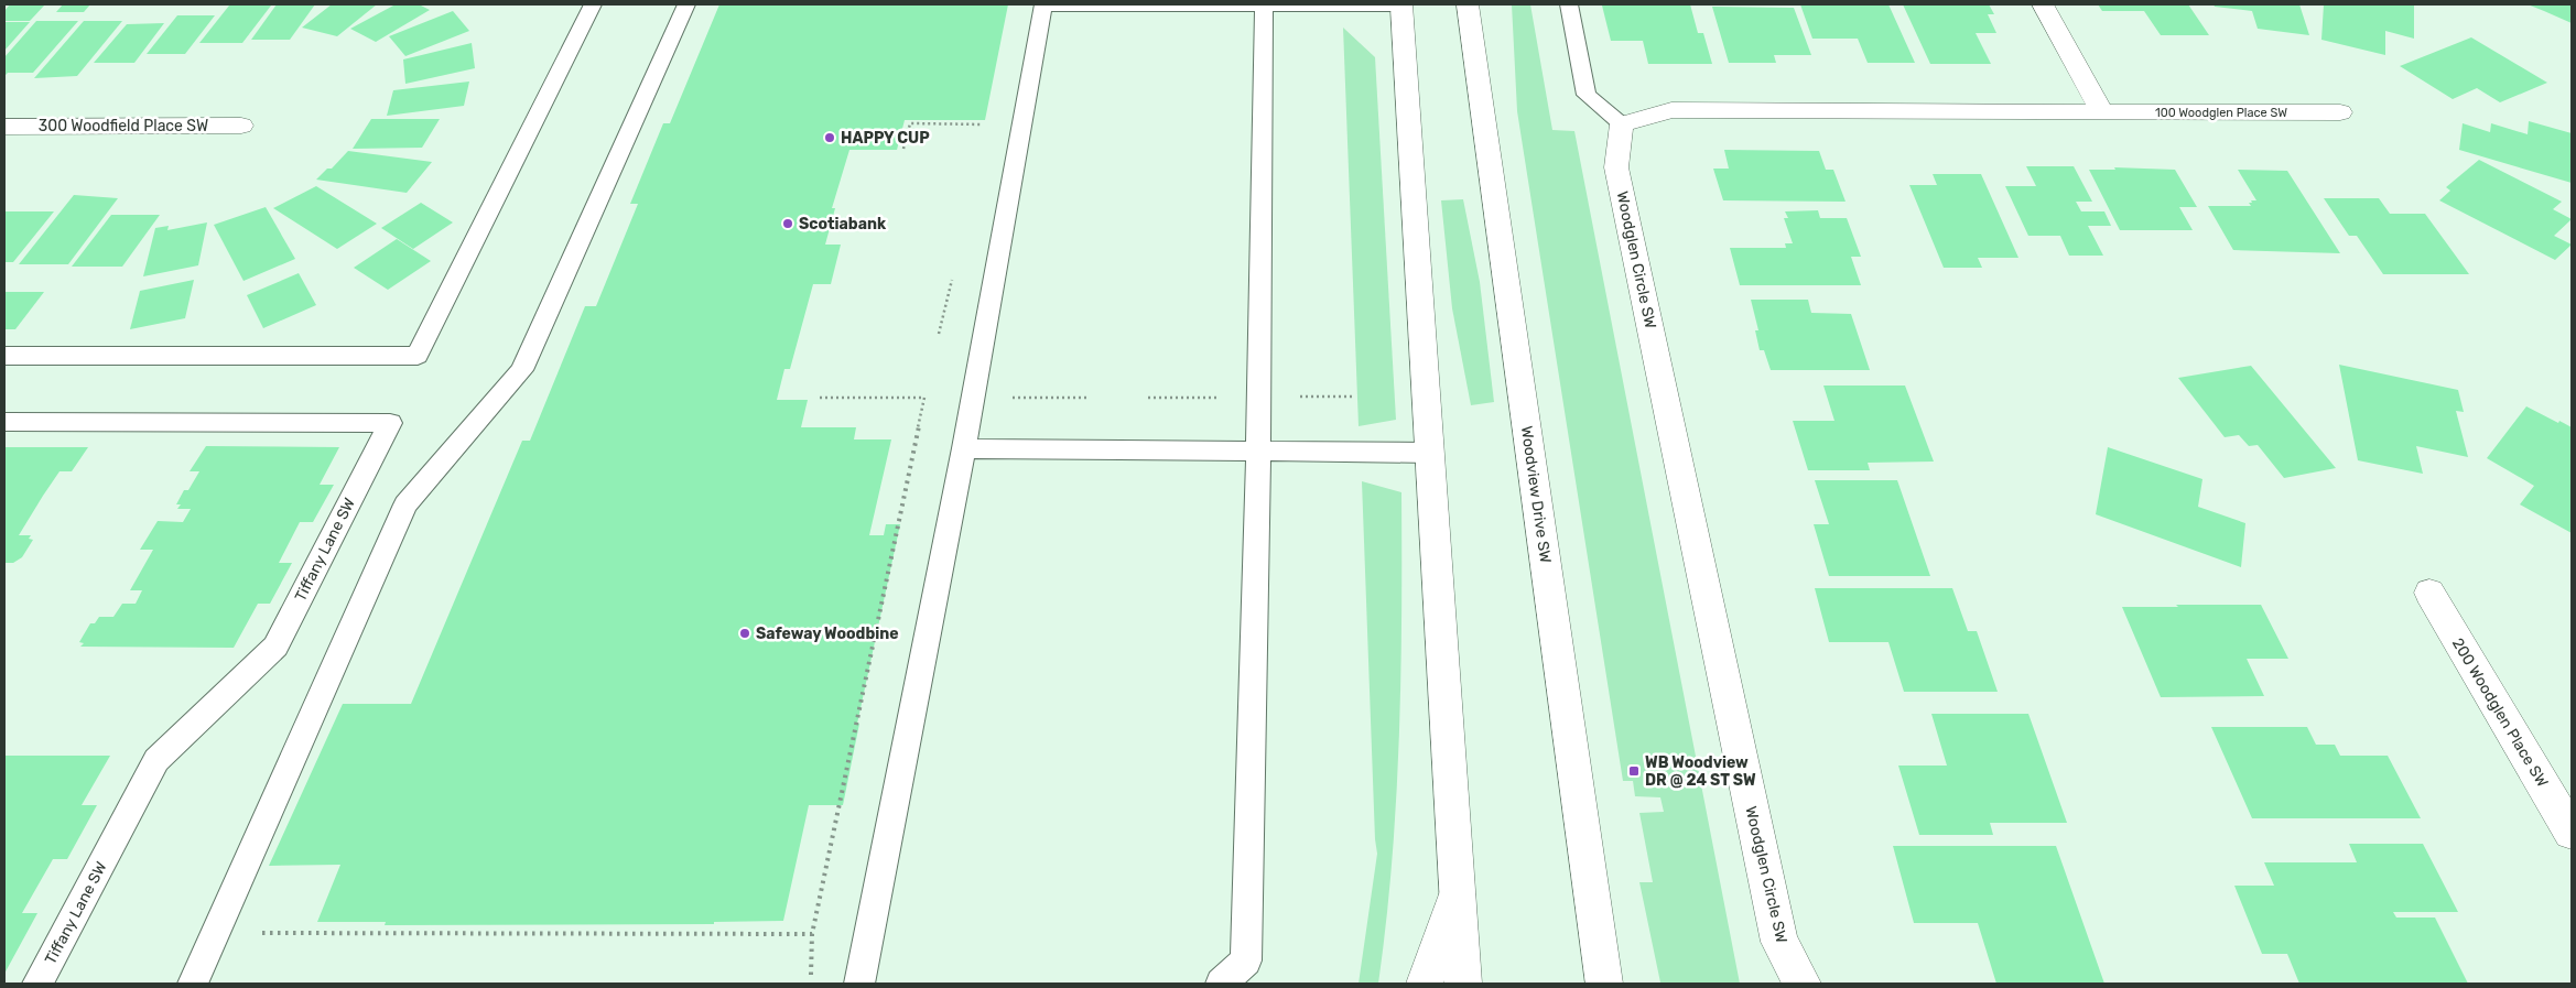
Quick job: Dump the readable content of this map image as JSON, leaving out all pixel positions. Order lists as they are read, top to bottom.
{
  "streets": {
    "street": [
      "100 Woodglen Place SW",
      "300 Woodfield Place SW",
      "Woodglen Circle SW",
      "Woodview Drive SW",
      "200 Woodglen Place SW"
    ],
    "lane": ["Tiffany Lane SW"]
  },
  "places": {
    "other": ["HAPPY CUP", "Scotiabank", "Safeway Woodbine"],
    "transit": ["WB Woodview DR @ 24 ST SW"]
  }
}
